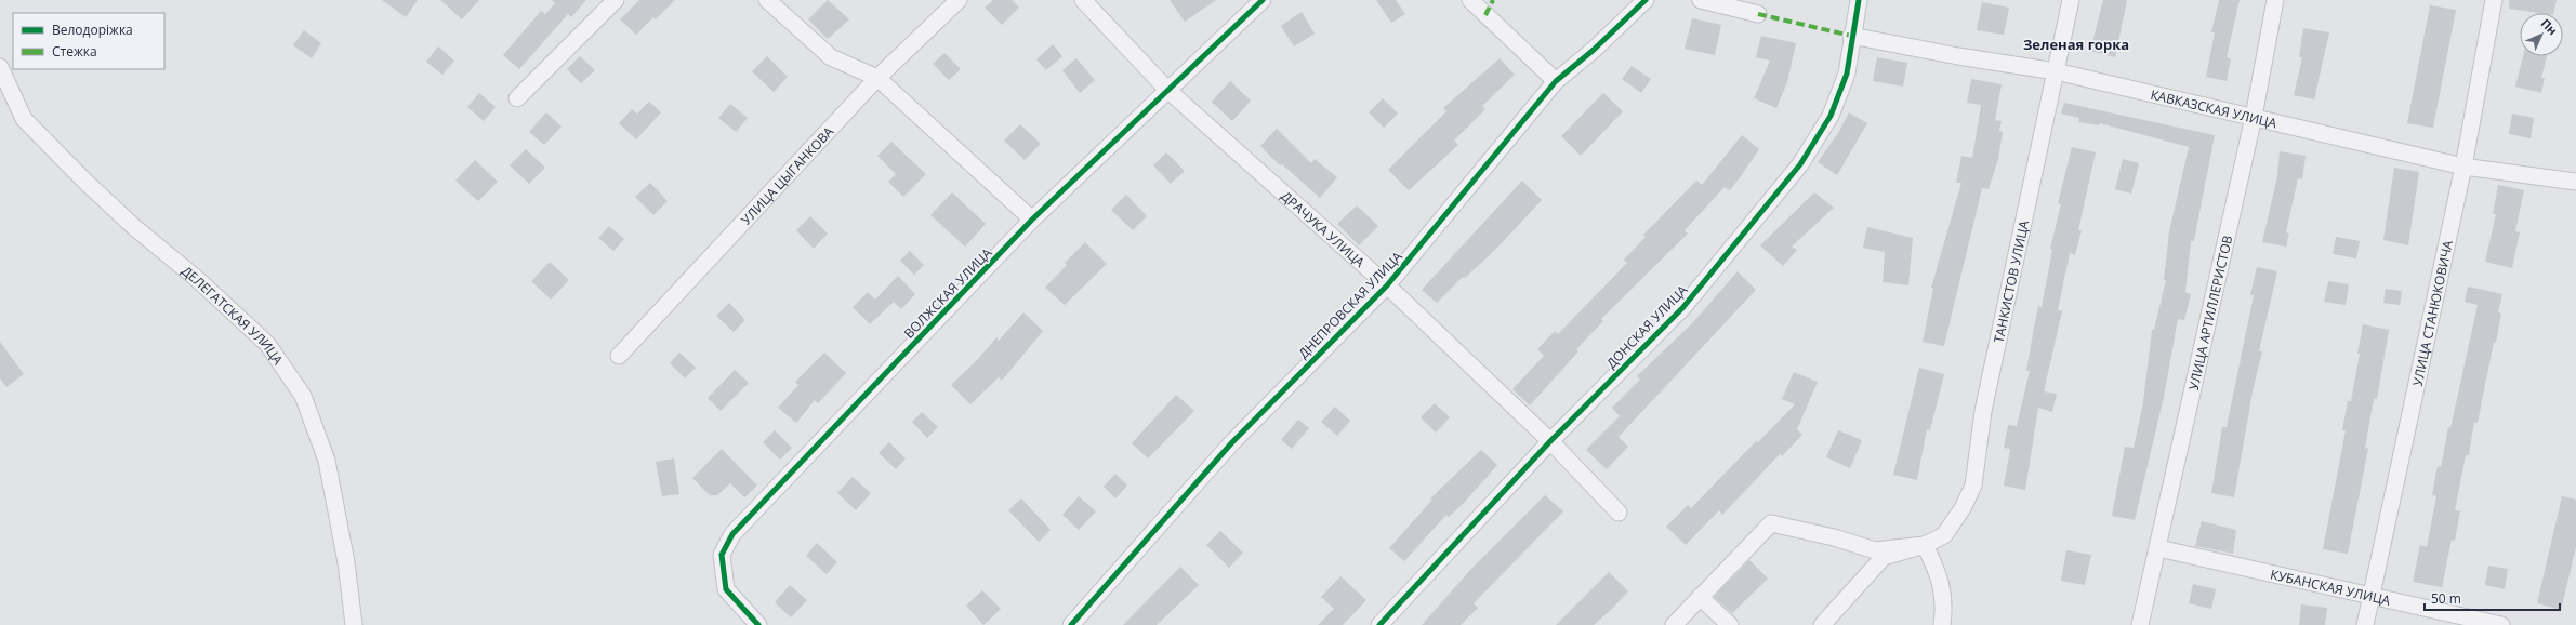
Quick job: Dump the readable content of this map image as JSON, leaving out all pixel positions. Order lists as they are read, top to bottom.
{
  "streets": {
    "street": [
      "КАВКАЗСКАЯ УЛИЦА",
      "УЛИЦА ЦЫГАНКОВА",
      "ДРАЧУКА УЛИЦА",
      "ТАНКИСТОВ УЛИЦА",
      "ВОЛЖСКАЯ УЛИЦА",
      "ДНЕПРОВСКАЯ УЛИЦА",
      "УЛИЦА АРТИЛЛЕРИСТОВ",
      "УЛИЦА СТАНЮКОВИЧА",
      "ДЕЛЕГАТСКАЯ УЛИЦА",
      "ДОНСКАЯ УЛИЦА",
      "КУБАНСКАЯ УЛИЦА"
    ]
  },
  "crossings": [
    ["КАВКАЗСКАЯ УЛИЦА", "ТАНКИСТОВ УЛИЦА"],
    ["КАВКАЗСКАЯ УЛИЦА", "УЛИЦА АРТИЛЛЕРИСТОВ"],
    ["КАВКАЗСКАЯ УЛИЦА", "УЛИЦА СТАНЮКОВИЧА"],
    ["КАВКАЗСКАЯ УЛИЦА", "ДОНСКАЯ УЛИЦА"],
    ["ДРАЧУКА УЛИЦА", "ВОЛЖСКАЯ УЛИЦА"],
    ["ДРАЧУКА УЛИЦА", "ДНЕПРОВСКАЯ УЛИЦА"],
    ["ДРАЧУКА УЛИЦА", "ДОНСКАЯ УЛИЦА"],
    ["УЛИЦА АРТИЛЛЕРИСТОВ", "КУБАНСКАЯ УЛИЦА"],
    ["УЛИЦА СТАНЮКОВИЧА", "КУБАНСКАЯ УЛИЦА"]
  ],
  "districts": ["Зеленая горка"],
  "legend": ["Велодоріжка", "Стежка"],
  "scale_bar": "50 m",
  "north": "top right"
}
